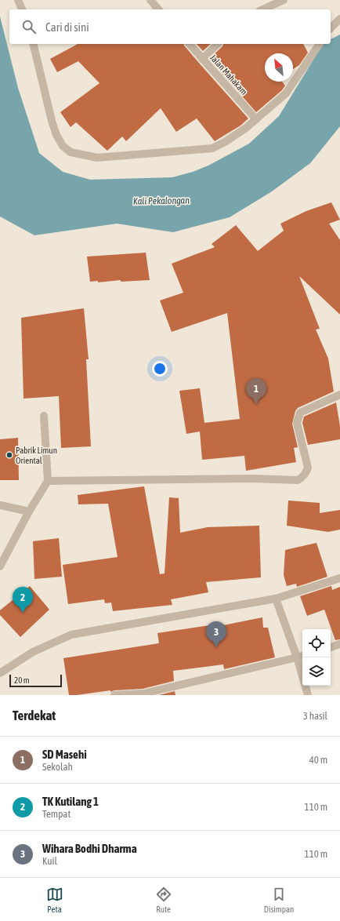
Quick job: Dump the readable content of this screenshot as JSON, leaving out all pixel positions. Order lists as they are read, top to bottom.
{
  "streets": {
    "street": ["Jalan Mahakam"]
  },
  "water": ["Kali Pekalongan"],
  "places": ["Pabrik Limun Oriental"],
  "scale_bar": "20 m",
  "north": "top left",
  "page": {
    "search": "Cari di sini",
    "pins": ["1", "2", "3"],
    "scale": "20 m",
    "heading": ["Terdekat", "3 hasil"],
    "list": [
      {
        "mark": "1",
        "name": "SD Masehi",
        "note": "Sekolah",
        "value": "40 m"
      },
      {
        "mark": "2",
        "name": "TK Kutilang 1",
        "note": "Tempat",
        "value": "110 m"
      },
      {
        "mark": "3",
        "name": "Wihara Bodhi Dharma",
        "note": "Kuil",
        "value": "110 m"
      }
    ],
    "nav": ["Peta", "Rute", "Disimpan"]
  }
}
